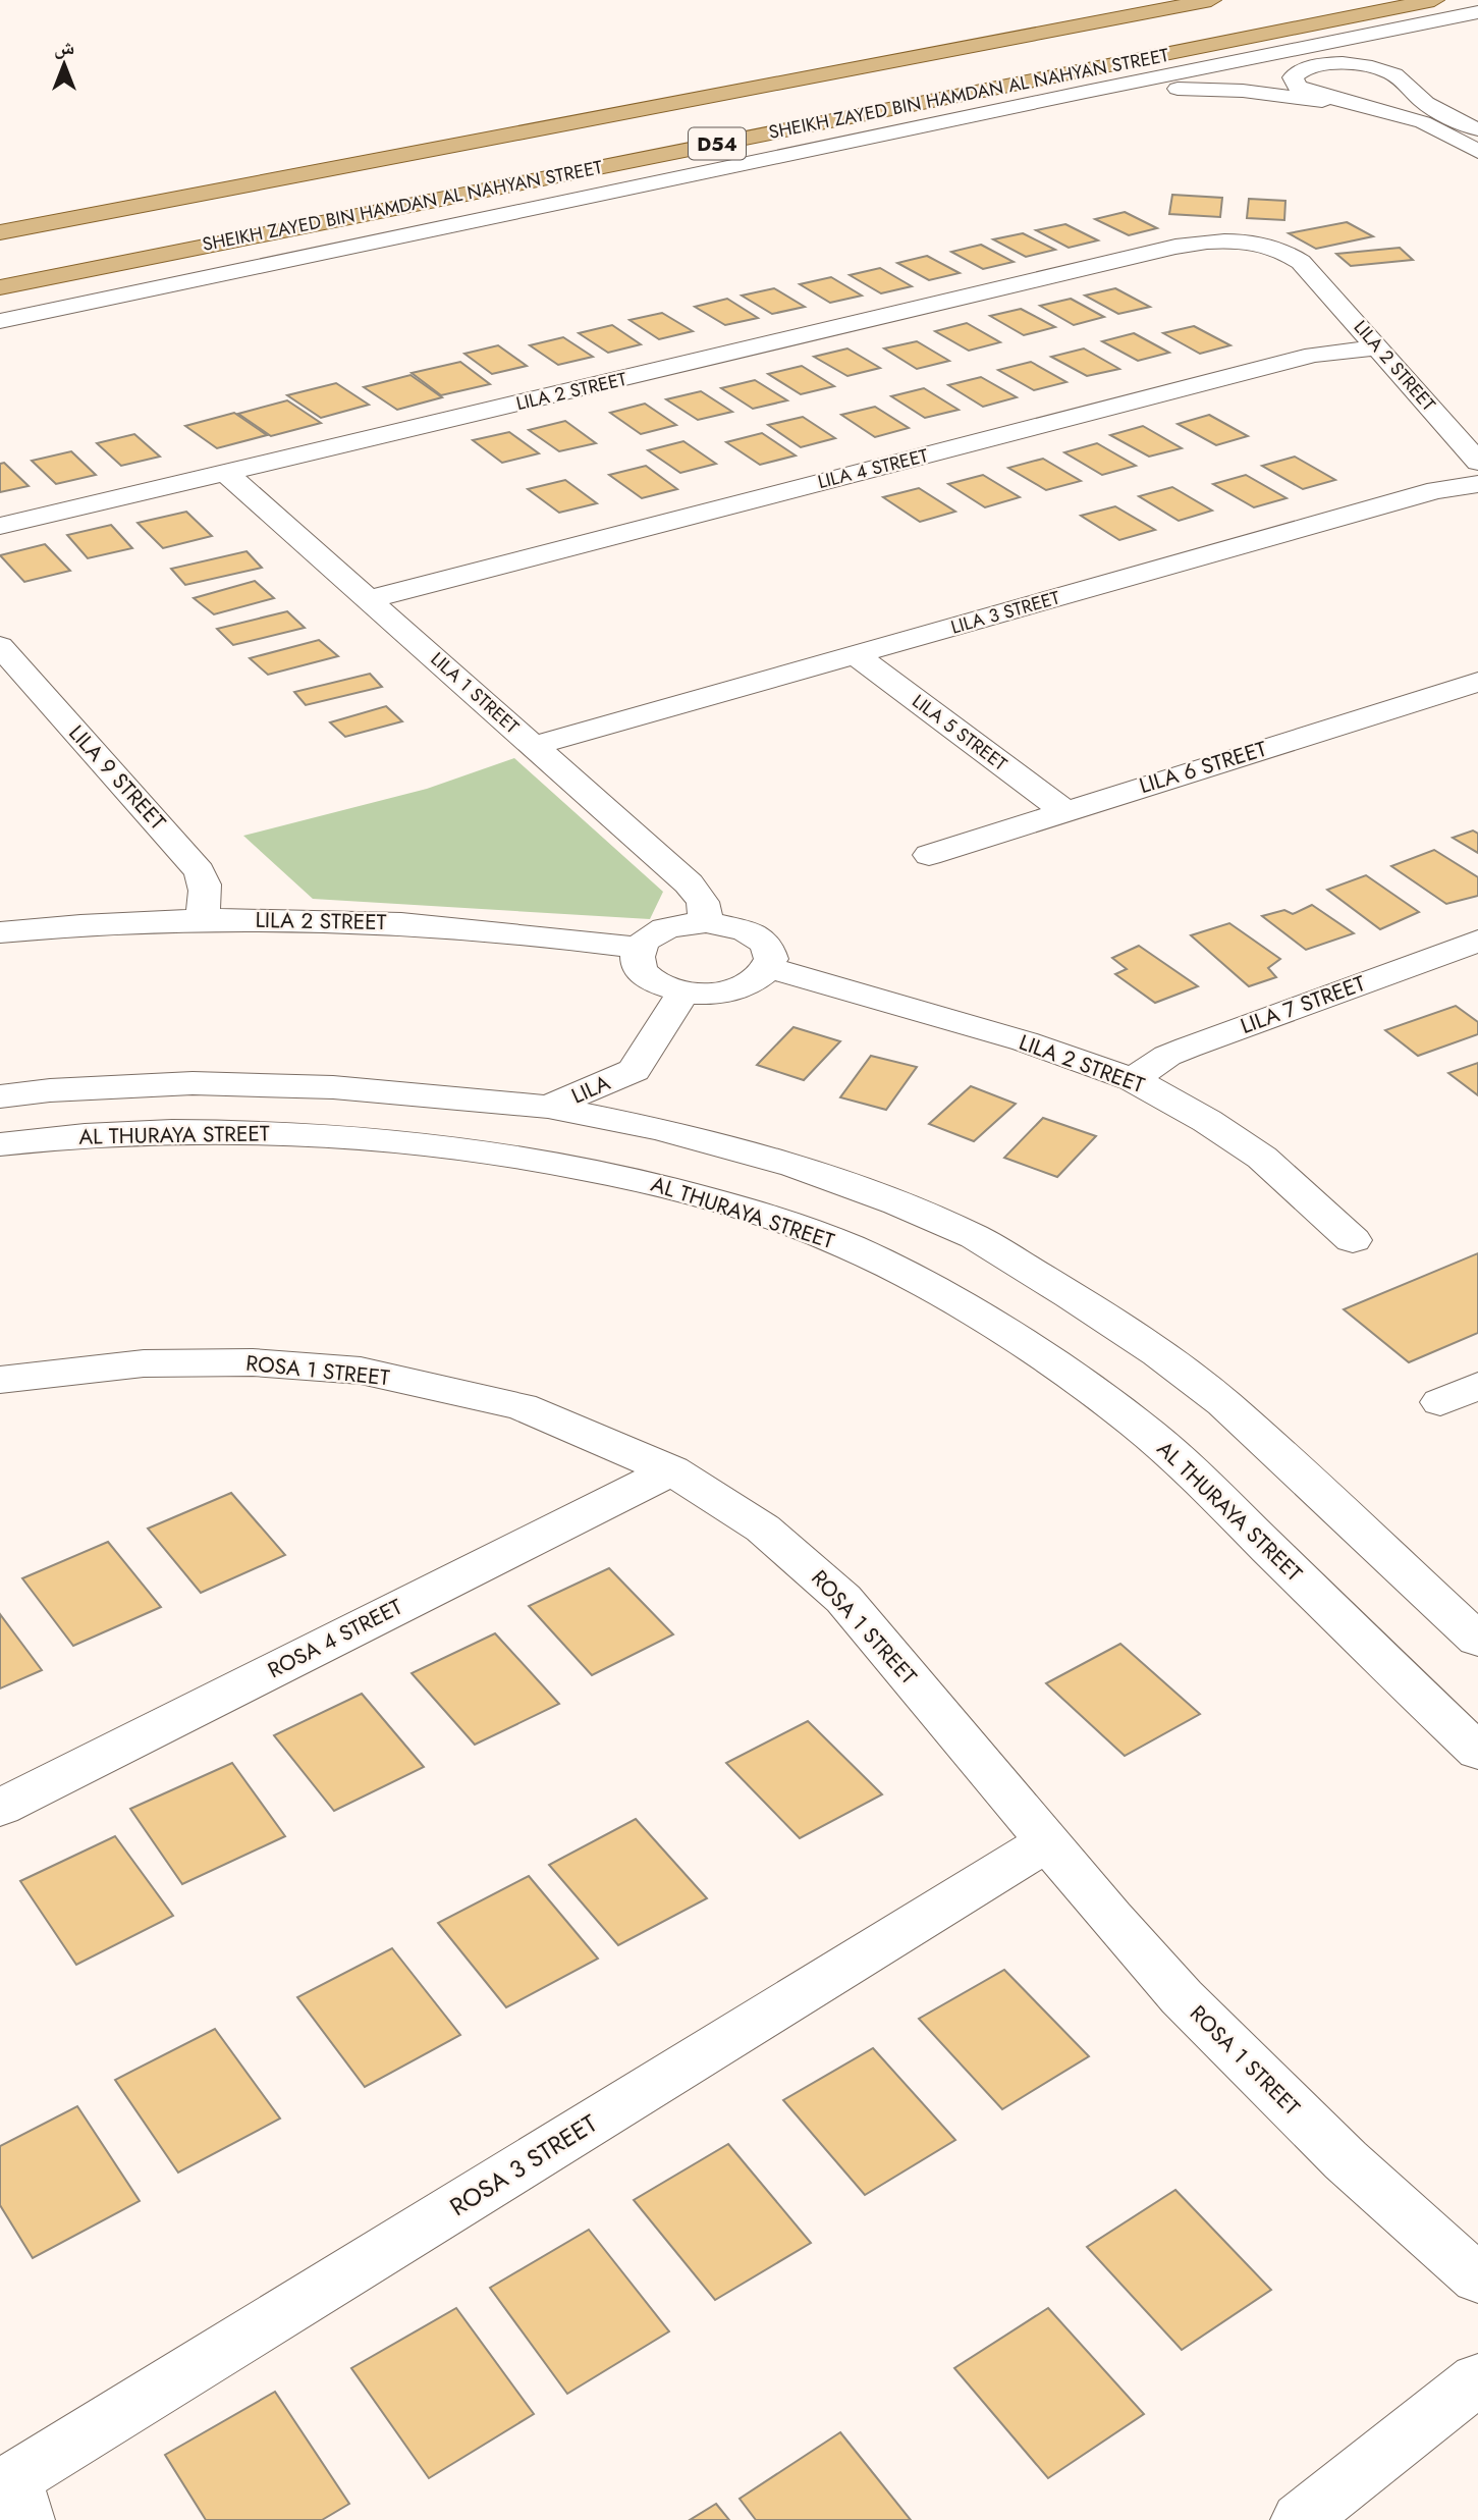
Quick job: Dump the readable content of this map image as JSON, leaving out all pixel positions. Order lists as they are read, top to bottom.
{
  "streets": {
    "main road": ["SHEIKH ZAYED BIN HAMDAN AL NAHYAN STREET", "D54"],
    "street": [
      "LILA 2 STREET",
      "LILA 4 STREET",
      "LILA 3 STREET",
      "LILA 1 STREET",
      "LILA 5 STREET",
      "LILA 6 STREET",
      "LILA 9 STREET",
      "LILA 7 STREET",
      "LILA",
      "AL THURAYA STREET",
      "ROSA 1 STREET",
      "ROSA 4 STREET",
      "ROSA 3 STREET"
    ]
  },
  "crossings": [
    ["LILA 2 STREET", "LILA 4 STREET"],
    ["LILA 2 STREET", "LILA 1 STREET"],
    ["LILA 2 STREET", "LILA 9 STREET"],
    ["LILA 2 STREET", "LILA 7 STREET"],
    ["LILA 4 STREET", "LILA 1 STREET"],
    ["LILA 3 STREET", "LILA 1 STREET"],
    ["LILA 3 STREET", "LILA 5 STREET"],
    ["LILA 5 STREET", "LILA 6 STREET"],
    ["ROSA 1 STREET", "ROSA 4 STREET"],
    ["ROSA 1 STREET", "ROSA 3 STREET"]
  ],
  "north": "top"
}
